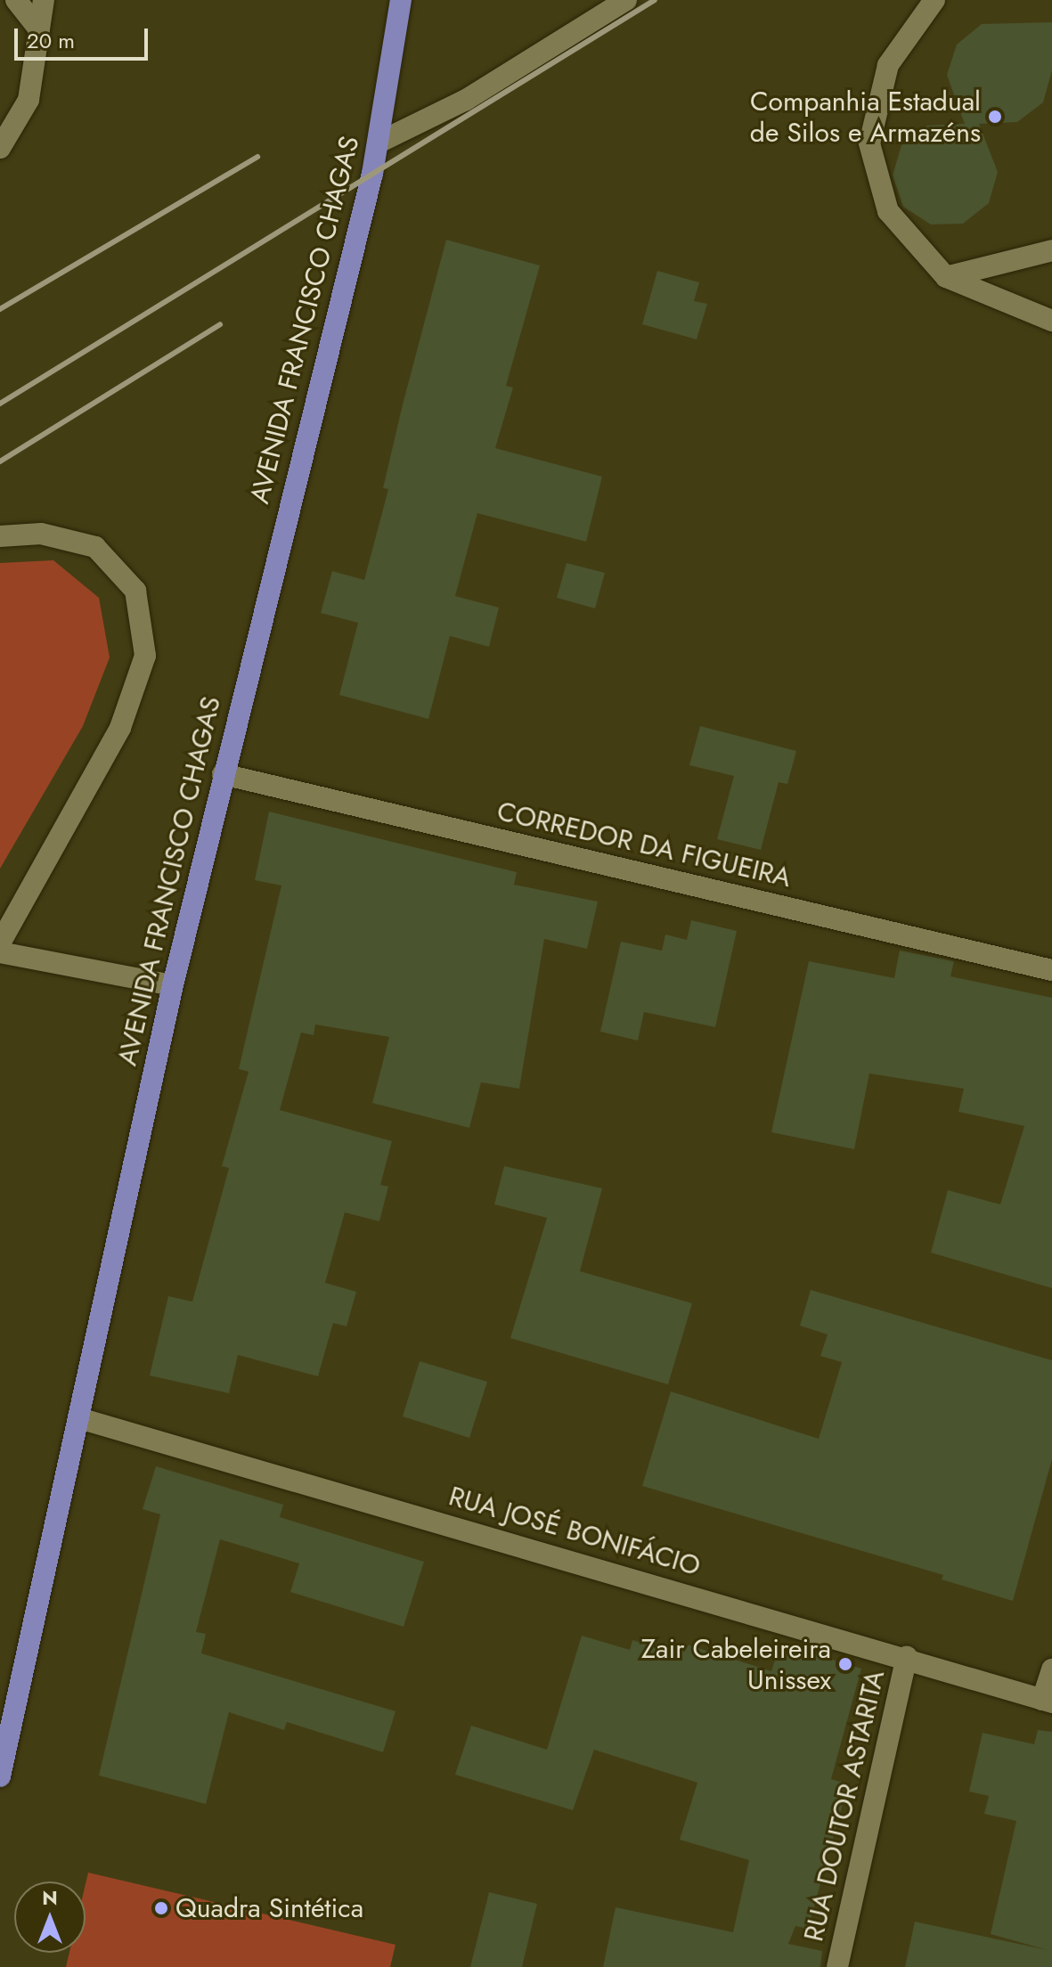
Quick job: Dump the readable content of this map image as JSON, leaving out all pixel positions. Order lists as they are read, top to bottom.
{
  "streets": {
    "main road": ["AVENIDA FRANCISCO CHAGAS"],
    "street": ["CORREDOR DA FIGUEIRA", "RUA JOSÉ BONIFÁCIO", "RUA DOUTOR ASTARITA"]
  },
  "crossings": [
    ["AVENIDA FRANCISCO CHAGAS", "CORREDOR DA FIGUEIRA"],
    ["AVENIDA FRANCISCO CHAGAS", "RUA JOSÉ BONIFÁCIO"],
    ["RUA JOSÉ BONIFÁCIO", "RUA DOUTOR ASTARITA"]
  ],
  "places": ["Companhia Estadual de Silos e Armazéns", "Zair Cabeleireira Unissex", "Quadra Sintética"],
  "scale_bar": "20 m",
  "north": "top"
}
